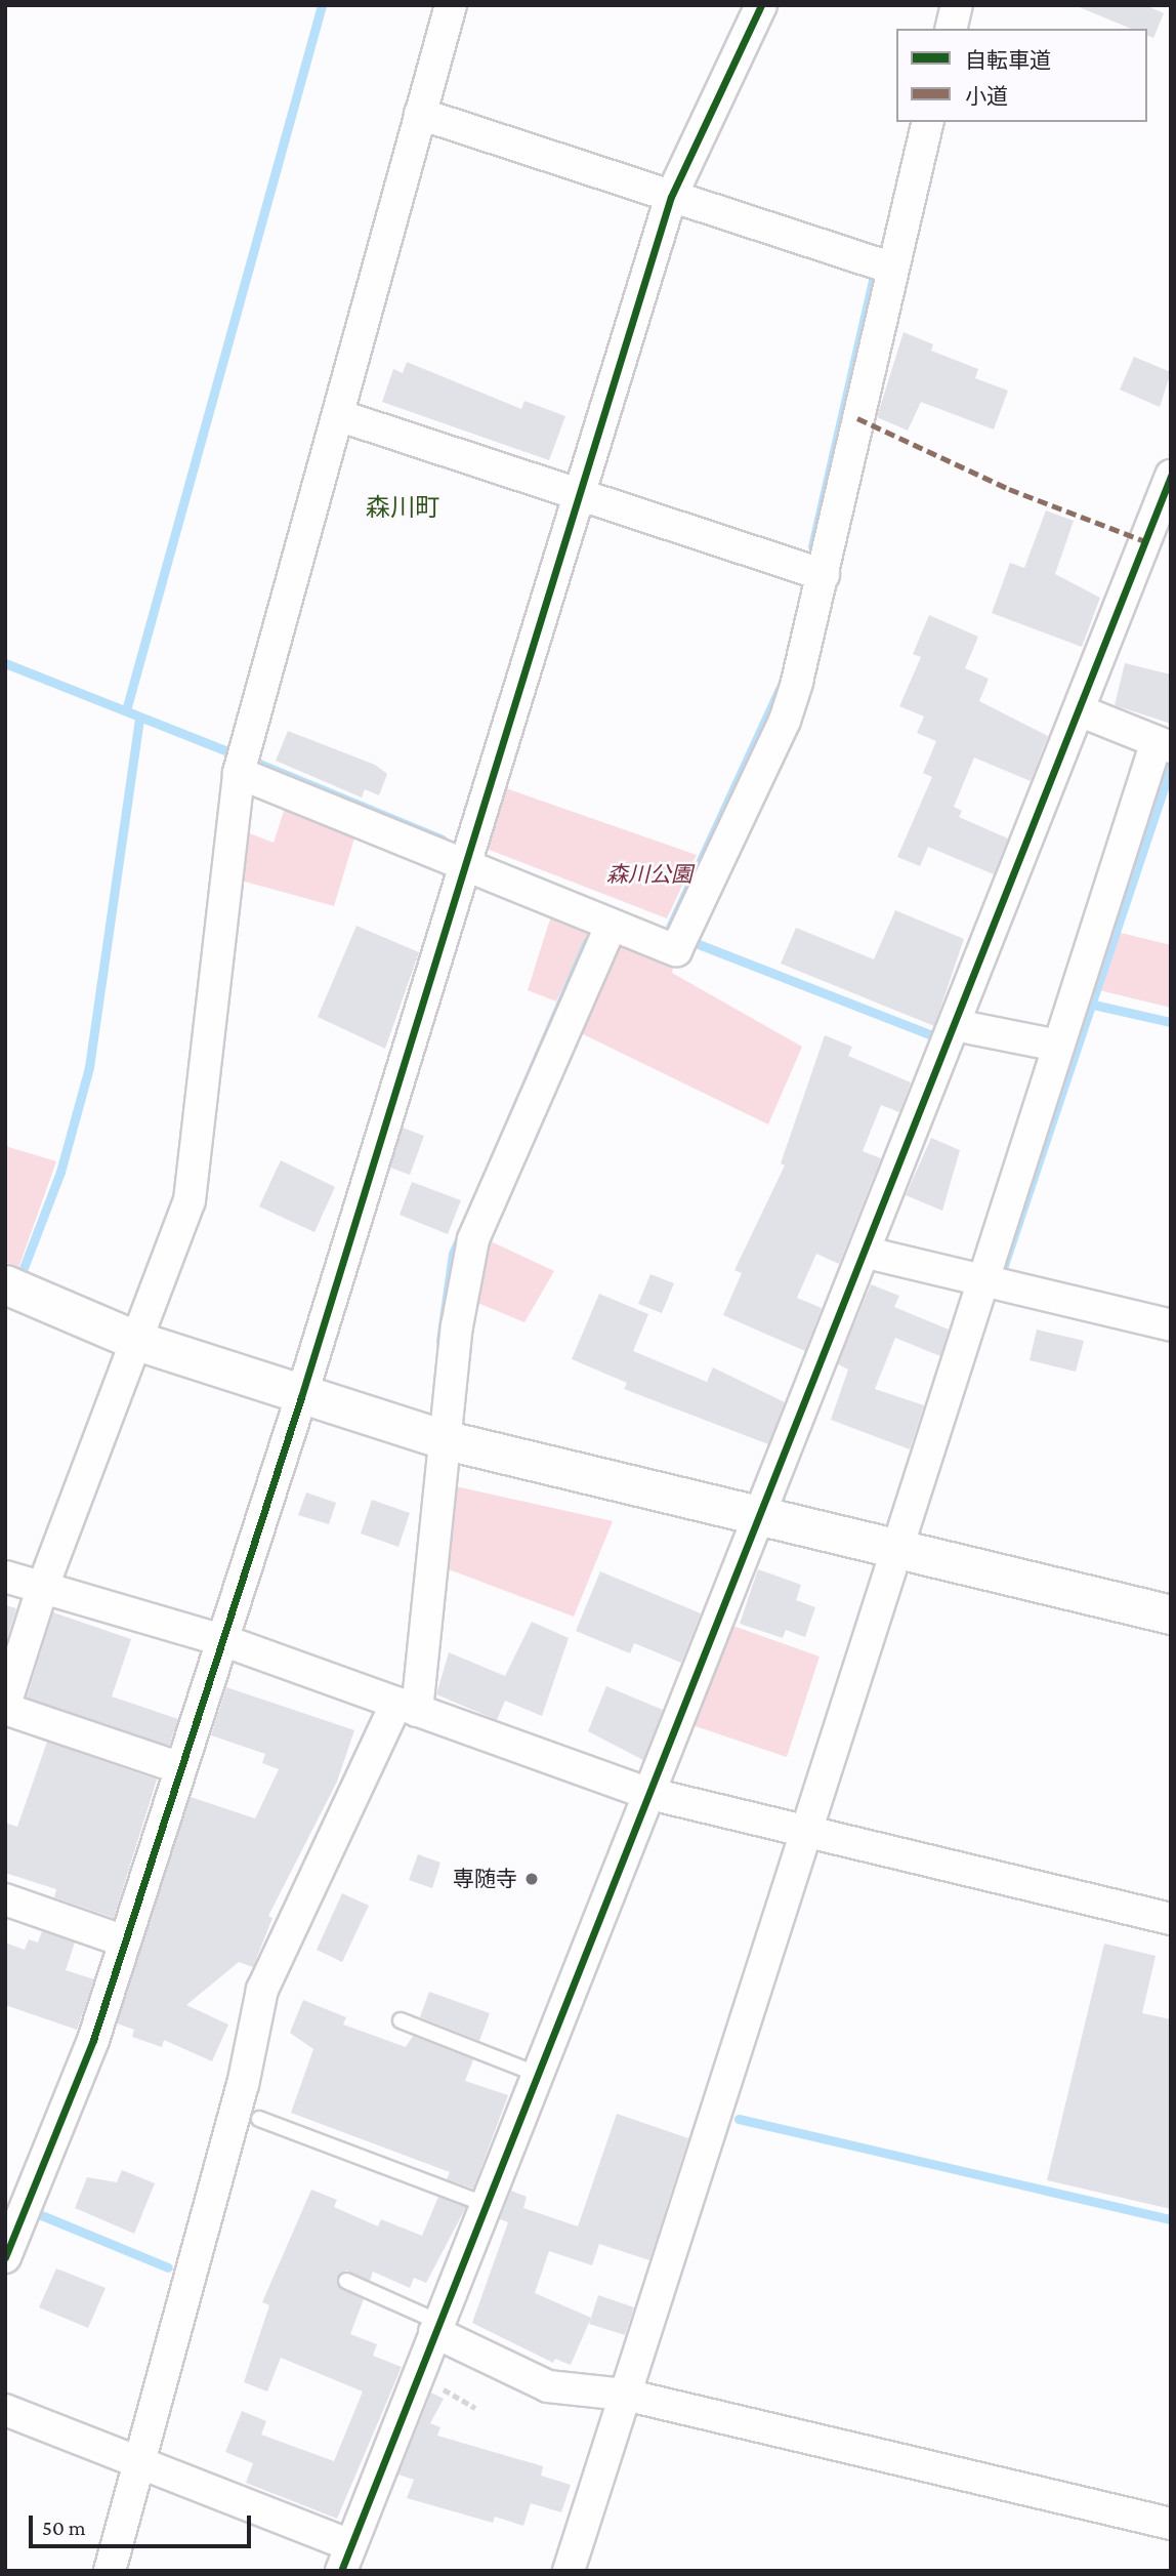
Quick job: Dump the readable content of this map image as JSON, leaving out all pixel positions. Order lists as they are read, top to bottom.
{
  "districts": ["森川町"],
  "parks": ["森川公園"],
  "places": ["専随寺"],
  "legend": ["自転車道", "小道"],
  "scale_bar": "50 m"
}
